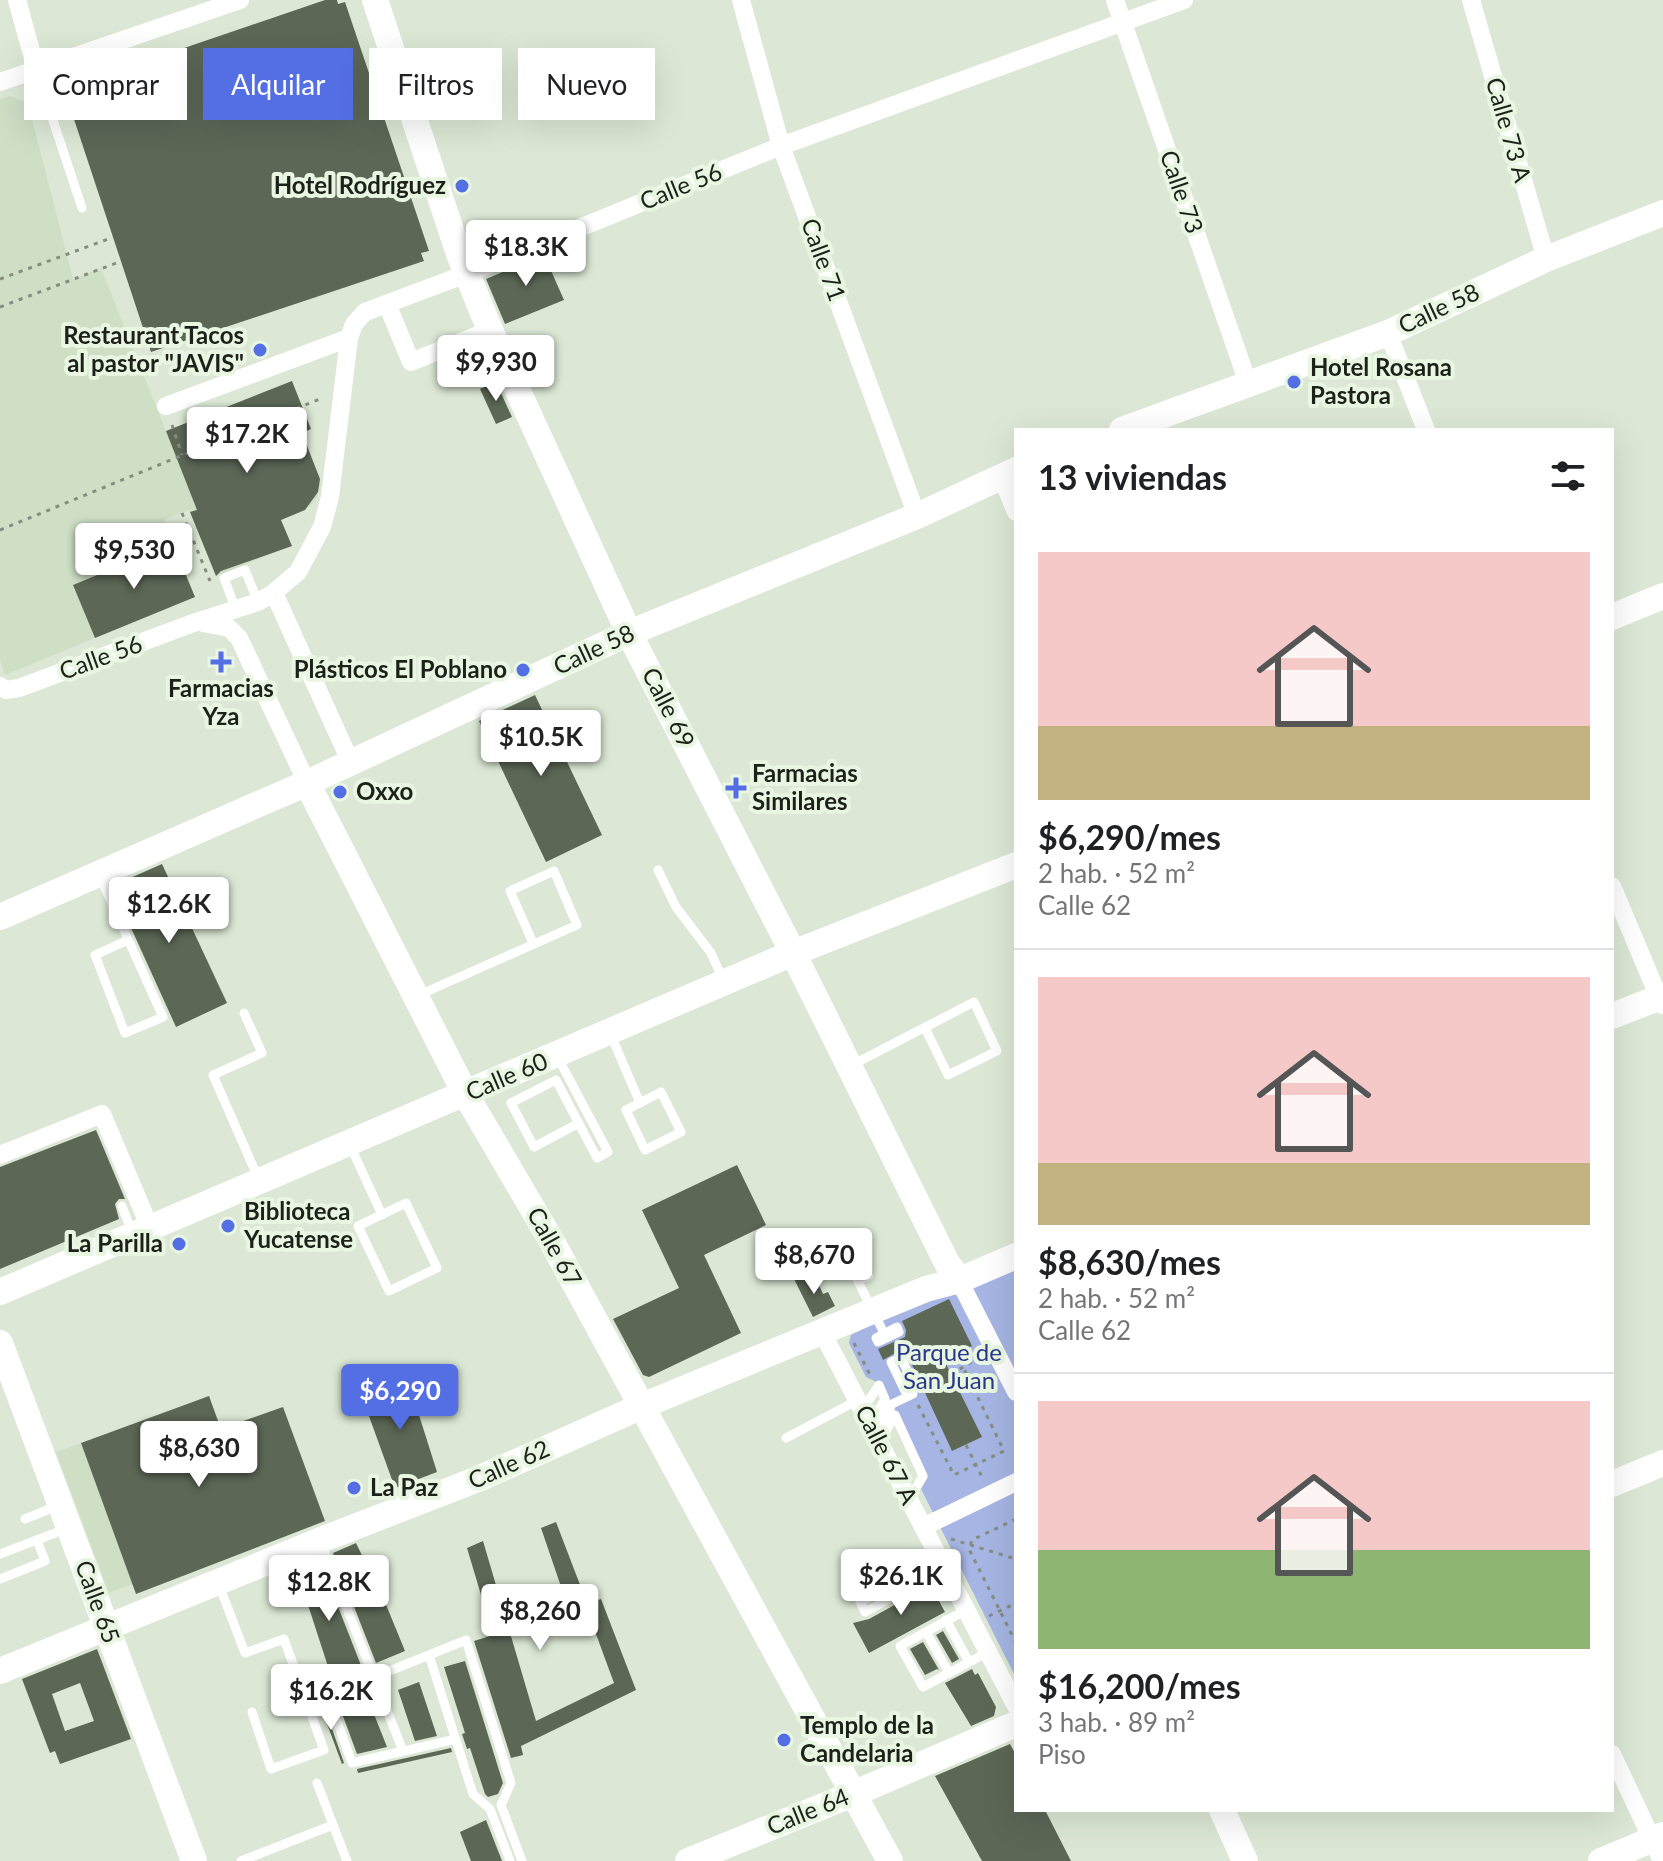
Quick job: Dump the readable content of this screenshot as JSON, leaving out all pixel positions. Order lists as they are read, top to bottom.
{
  "streets": {
    "main road": [
      "Calle 58",
      "Calle 69",
      "Calle 60",
      "Calle 67",
      "Calle 62",
      "Calle 65",
      "Calle 64"
    ],
    "street": [
      "Calle 73 A",
      "Calle 56",
      "Calle 73",
      "Calle 71",
      "Calle 67 A"
    ]
  },
  "crossings": [
    ["Calle 73 A", "Calle 58"],
    ["Calle 56", "Calle 73"],
    ["Calle 56", "Calle 71"],
    ["Calle 56", "Calle 69"],
    ["Calle 56", "Calle 67"],
    ["Calle 73", "Calle 58"],
    ["Calle 71", "Calle 58"],
    ["Calle 58", "Calle 69"],
    ["Calle 58", "Calle 67"],
    ["Calle 69", "Calle 60"],
    ["Calle 69", "Calle 62"],
    ["Calle 60", "Calle 67"],
    ["Calle 67", "Calle 62"],
    ["Calle 67", "Calle 64"],
    ["Calle 67 A", "Calle 62"],
    ["Calle 62", "Calle 65"]
  ],
  "parks": ["Parque de San Juan"],
  "places": {
    "other": [
      "Hotel Rodríguez",
      "Restaurant Tacos al pastor \"JAVIS\"",
      "Hotel Rosana Pastora",
      "Plásticos El Poblano",
      "Oxxo",
      "Biblioteca Yucatense",
      "La Parilla",
      "La Paz",
      "Templo de la Candelaria"
    ],
    "health": ["Farmacias Yza", "Farmacias Similares"]
  },
  "page": {
    "chip": [
      "Comprar",
      "Alquilar",
      "Filtros",
      "Nuevo"
    ],
    "price": [
      "$18.3K",
      "$9,930",
      "$17.2K",
      "$9,530",
      "$10.5K",
      "$12.6K",
      "$8,670",
      "$6,290",
      "$8,630",
      "$26.1K",
      "$12.8K",
      "$8,260",
      "$16.2K"
    ],
    "heading": "13 viviendas",
    "list": [
      {
        "name": "$6,290/mes",
        "note": "2 hab. · 52 m² · Calle 62"
      },
      {
        "name": "$8,630/mes",
        "note": "2 hab. · 52 m² · Calle 62"
      },
      {
        "name": "$16,200/mes",
        "note": "3 hab. · 89 m² · Piso"
      }
    ]
  }
}
